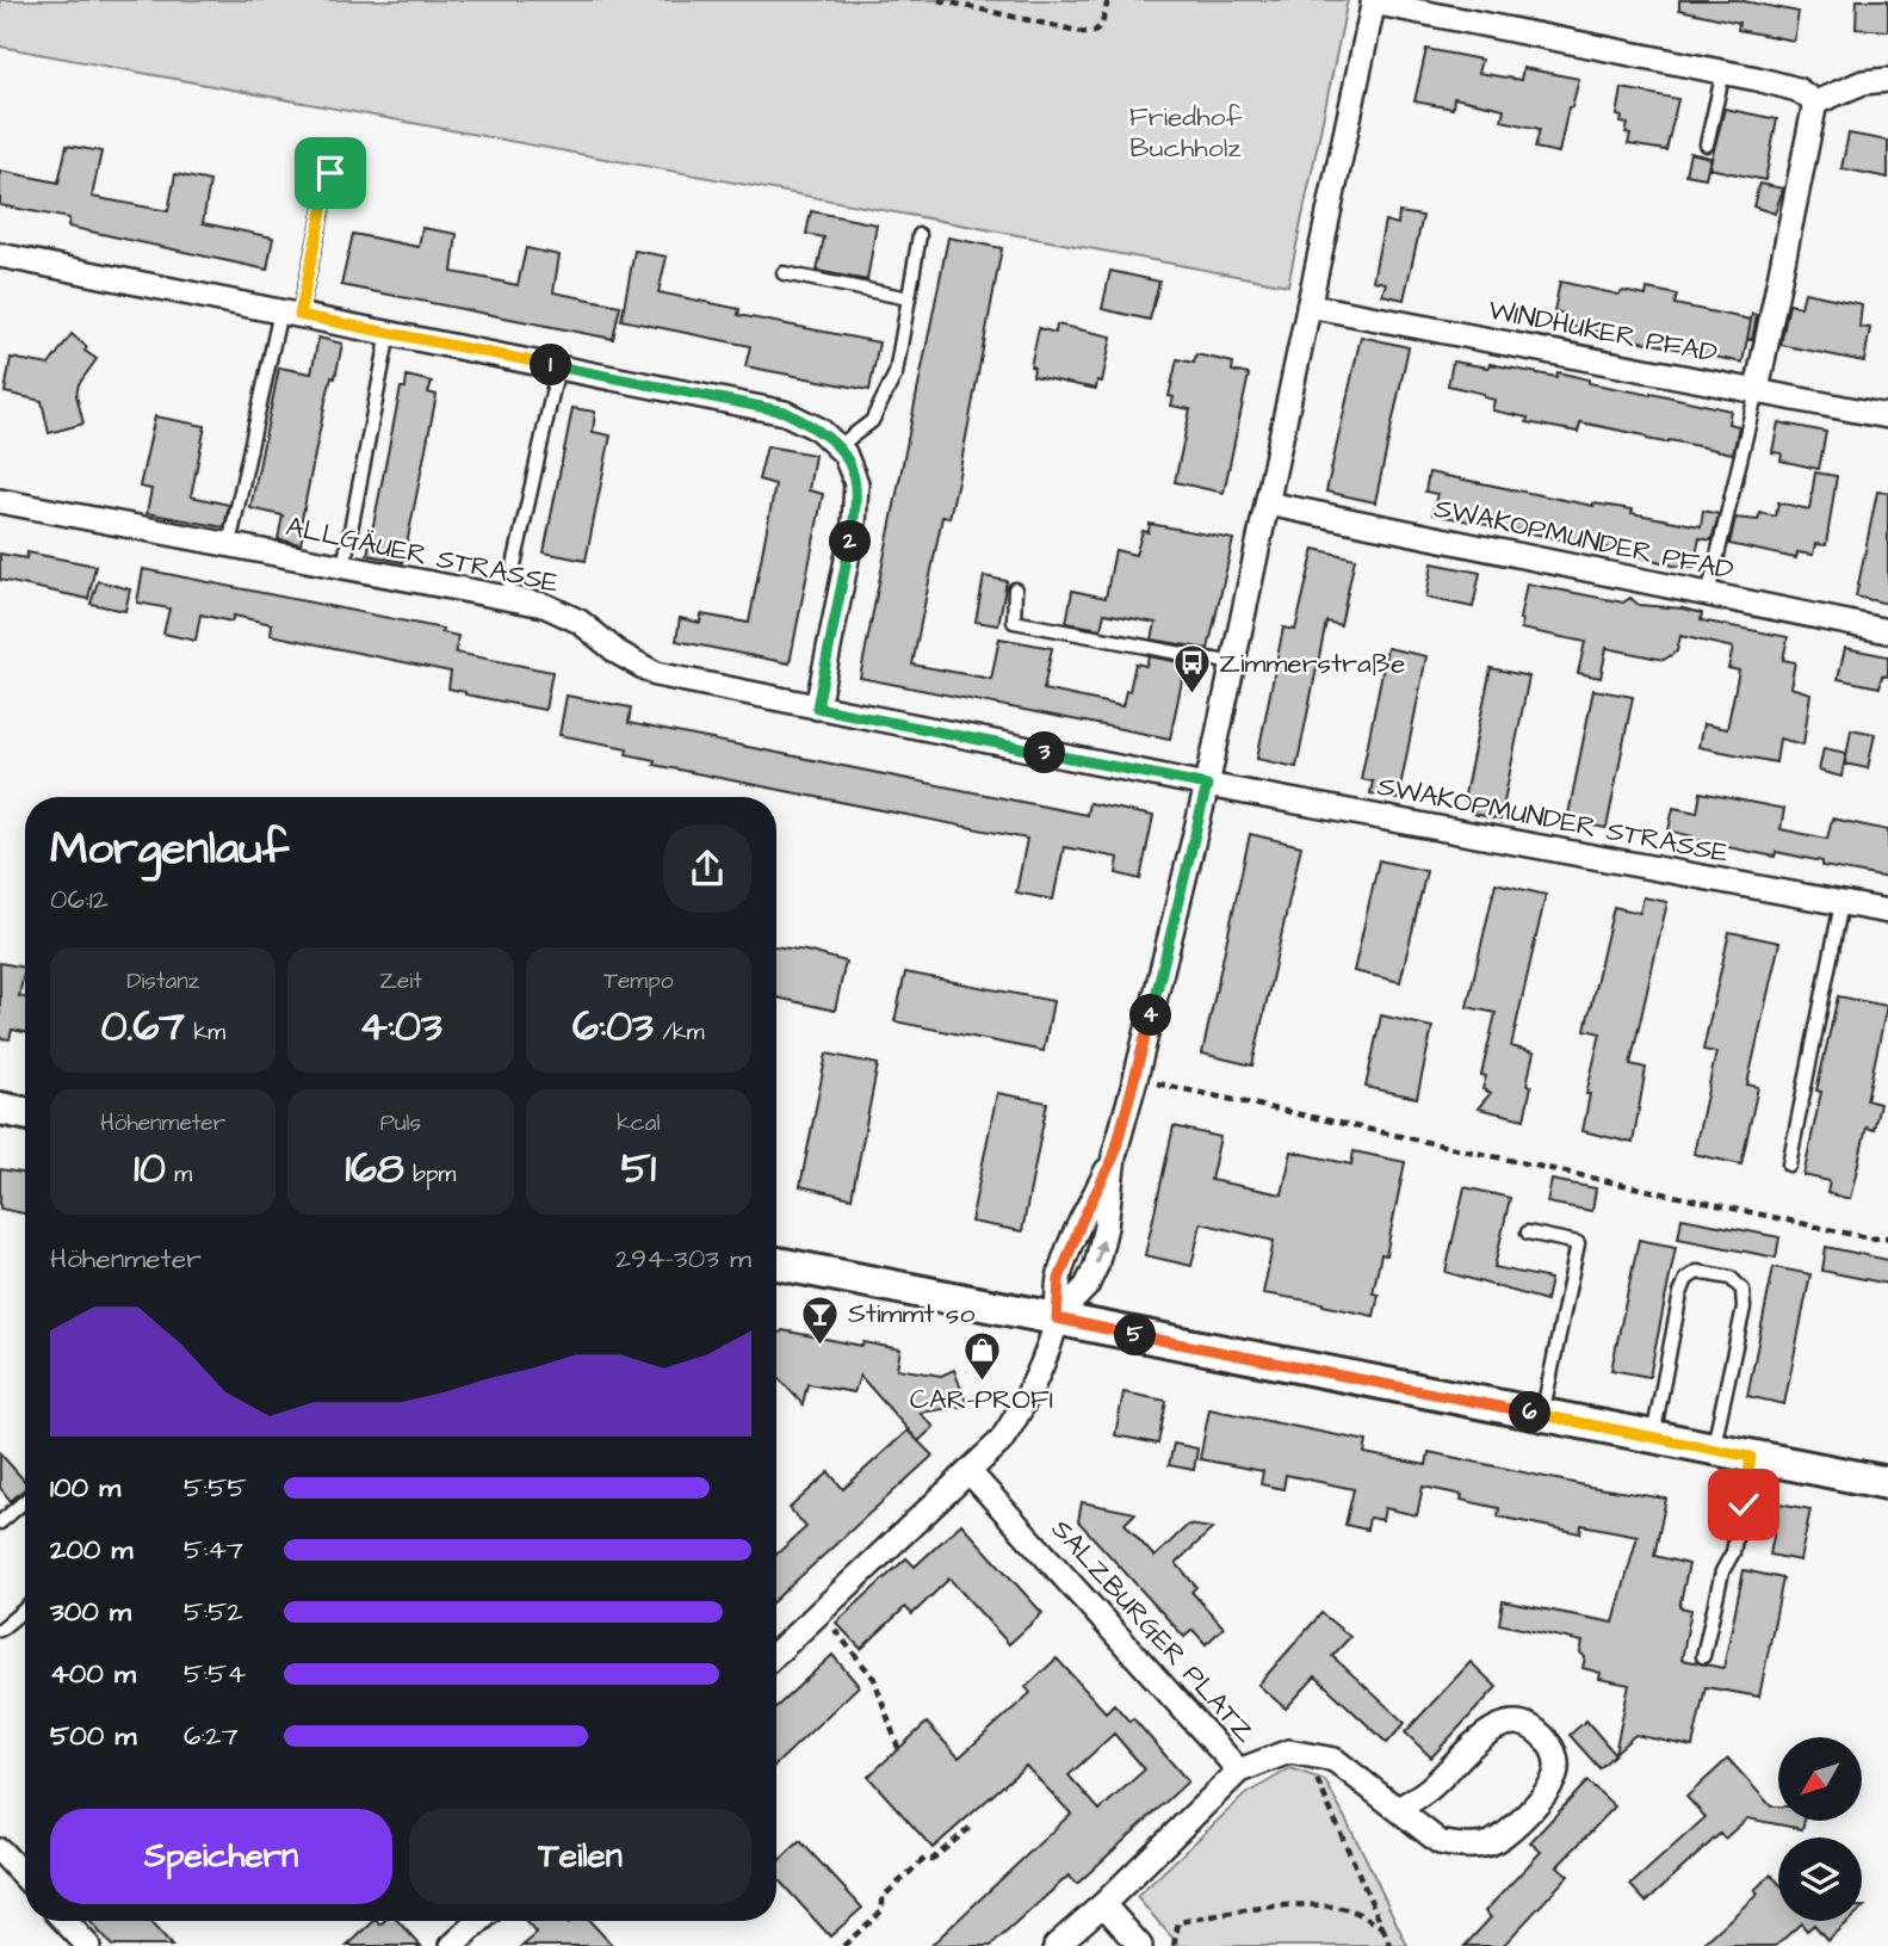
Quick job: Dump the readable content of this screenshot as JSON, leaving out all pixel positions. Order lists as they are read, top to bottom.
{
  "streets": {
    "street": [
      "WINDHUKER PFAD",
      "SWAKOPMUNDER PFAD",
      "ALLGÄUER STRASSE",
      "SWAKOPMUNDER STRASSE",
      "SALZBURGER PLATZ"
    ]
  },
  "crossings": [
    ["ALLGÄUER STRASSE", "SWAKOPMUNDER STRASSE"]
  ],
  "parks": ["Friedhof Buchholz"],
  "places": {
    "bus stop": ["Zimmerstraße"],
    "bar": ["Stimmt so"],
    "shop": ["CAR-PROFI"]
  },
  "north": "bottom left",
  "page": {
    "pins": [
      "1",
      "2",
      "3",
      "4",
      "5",
      "6"
    ],
    "heading": ["Morgenlauf", "06:12"],
    "stats": [
      ["Distanz", "0.67 km"],
      ["Zeit", "4:03"],
      ["Tempo", "6:03 /km"],
      ["Höhenmeter", "10 m"],
      ["Puls", "168 bpm"],
      ["kcal", "51"]
    ],
    "chart": ["Höhenmeter", "294–303 m"],
    "list": [
      {
        "name": "100 m",
        "note": "5:55"
      },
      {
        "name": "200 m",
        "note": "5:47"
      },
      {
        "name": "300 m",
        "note": "5:52"
      },
      {
        "name": "400 m",
        "note": "5:54"
      },
      {
        "name": "500 m",
        "note": "6:27"
      }
    ],
    "buttons": ["Speichern", "Teilen"]
  }
}
